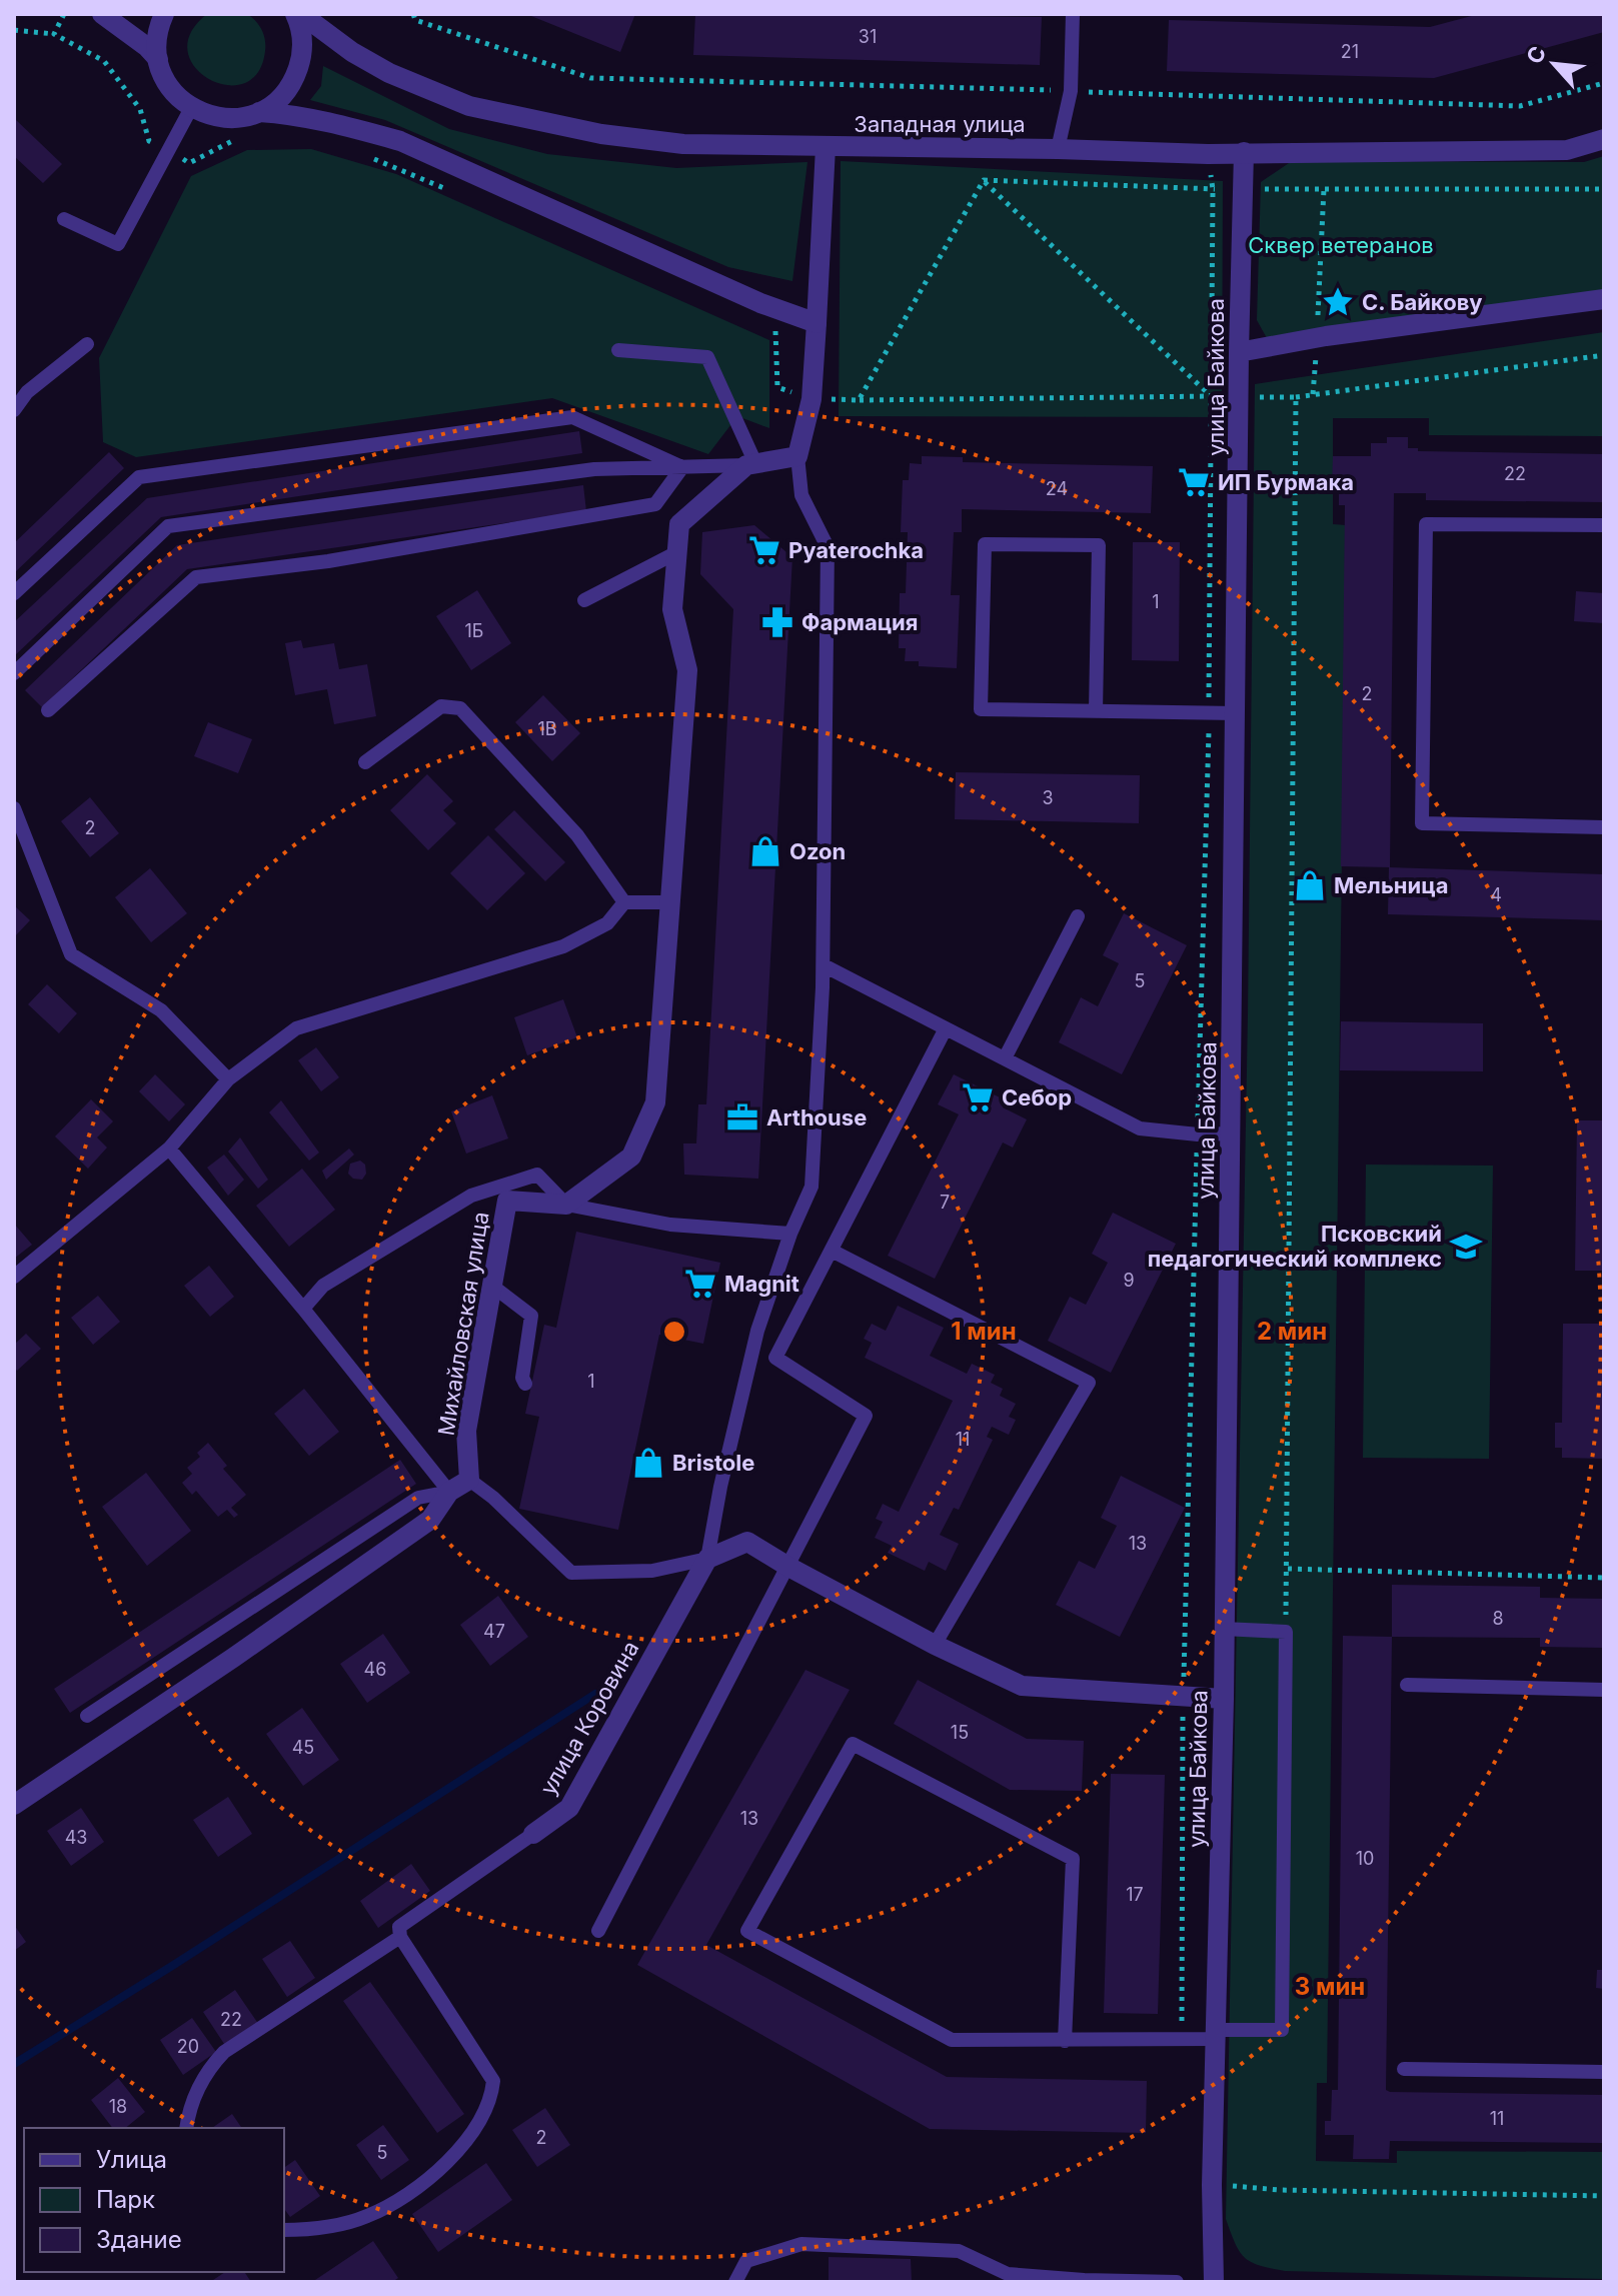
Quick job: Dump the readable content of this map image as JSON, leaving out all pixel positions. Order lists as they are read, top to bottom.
{
  "streets": {
    "street": [
      "Западная улица",
      "улица Байкова",
      "Михайловская улица",
      "улица Коровина"
    ]
  },
  "crossings": [
    ["Западная улица", "улица Байкова"]
  ],
  "parks": ["Сквер ветеранов"],
  "places": {
    "place": ["С. Байкову"],
    "supermarket": [
      "ИП Бурмака",
      "Pyaterochka",
      "Себор",
      "Magnit"
    ],
    "pharmacy": ["Фармация"],
    "shop": ["Ozon", "Мельница", "Bristole"],
    "office": ["Arthouse"],
    "school or university": ["Псковский педагогический комплекс"]
  },
  "house_numbers": [
    "31",
    "21",
    "22",
    "24",
    "1",
    "1Б",
    "2",
    "1В",
    "3",
    "2",
    "4",
    "5",
    "7",
    "9",
    "1",
    "11",
    "13",
    "8",
    "47",
    "46",
    "15",
    "45",
    "13",
    "43",
    "10",
    "17",
    "22",
    "20",
    "18",
    "11",
    "2",
    "5"
  ],
  "legend": ["Улица", "Парк", "Здание"],
  "north": "top left",
  "rings": ["1 мин", "2 мин", "3 мин"]
}
